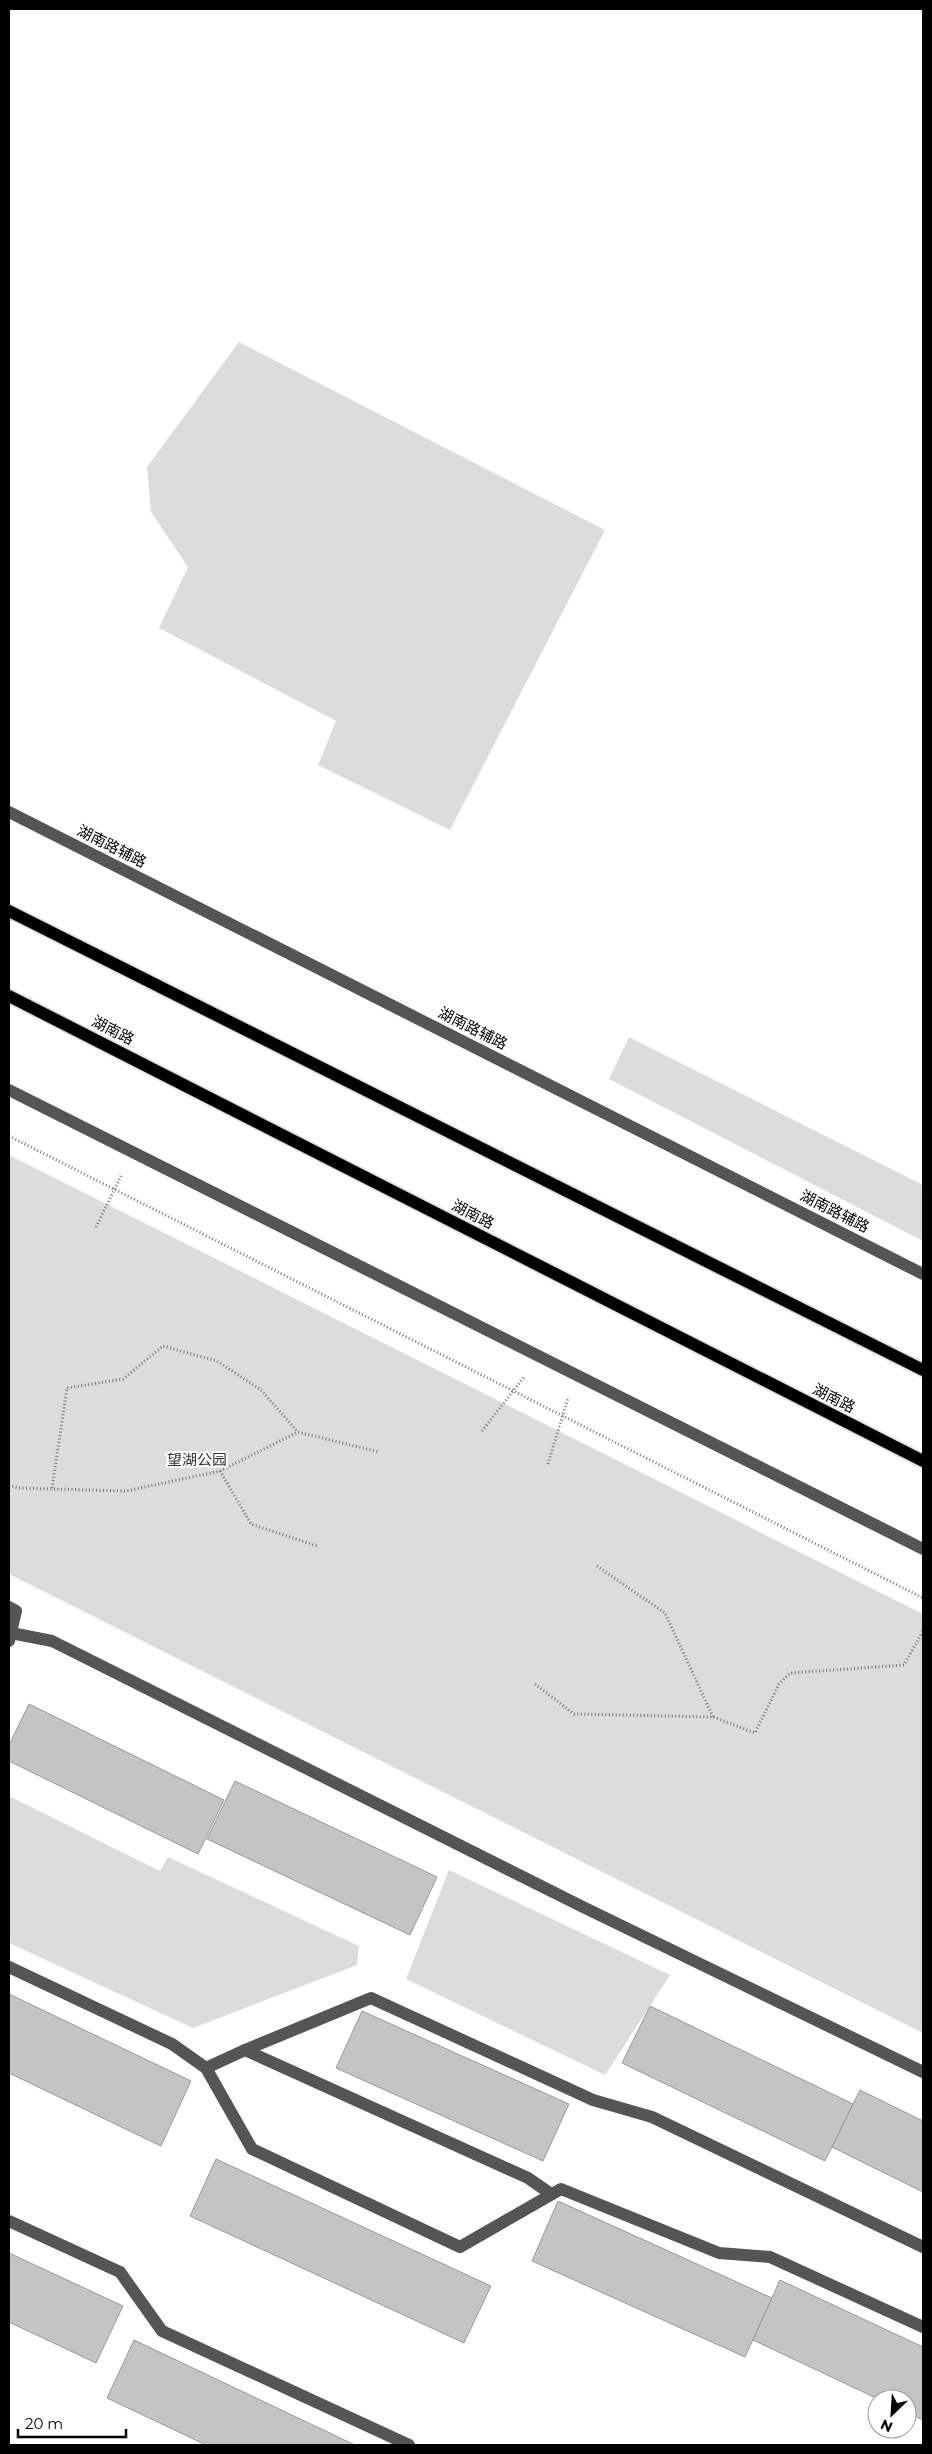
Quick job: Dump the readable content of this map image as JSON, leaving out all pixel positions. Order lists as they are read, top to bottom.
{
  "streets": {
    "main road": ["湖南路"],
    "street": ["湖南路辅路"]
  },
  "parks": ["望湖公园"],
  "scale_bar": "20 m",
  "north": "bottom left"
}
